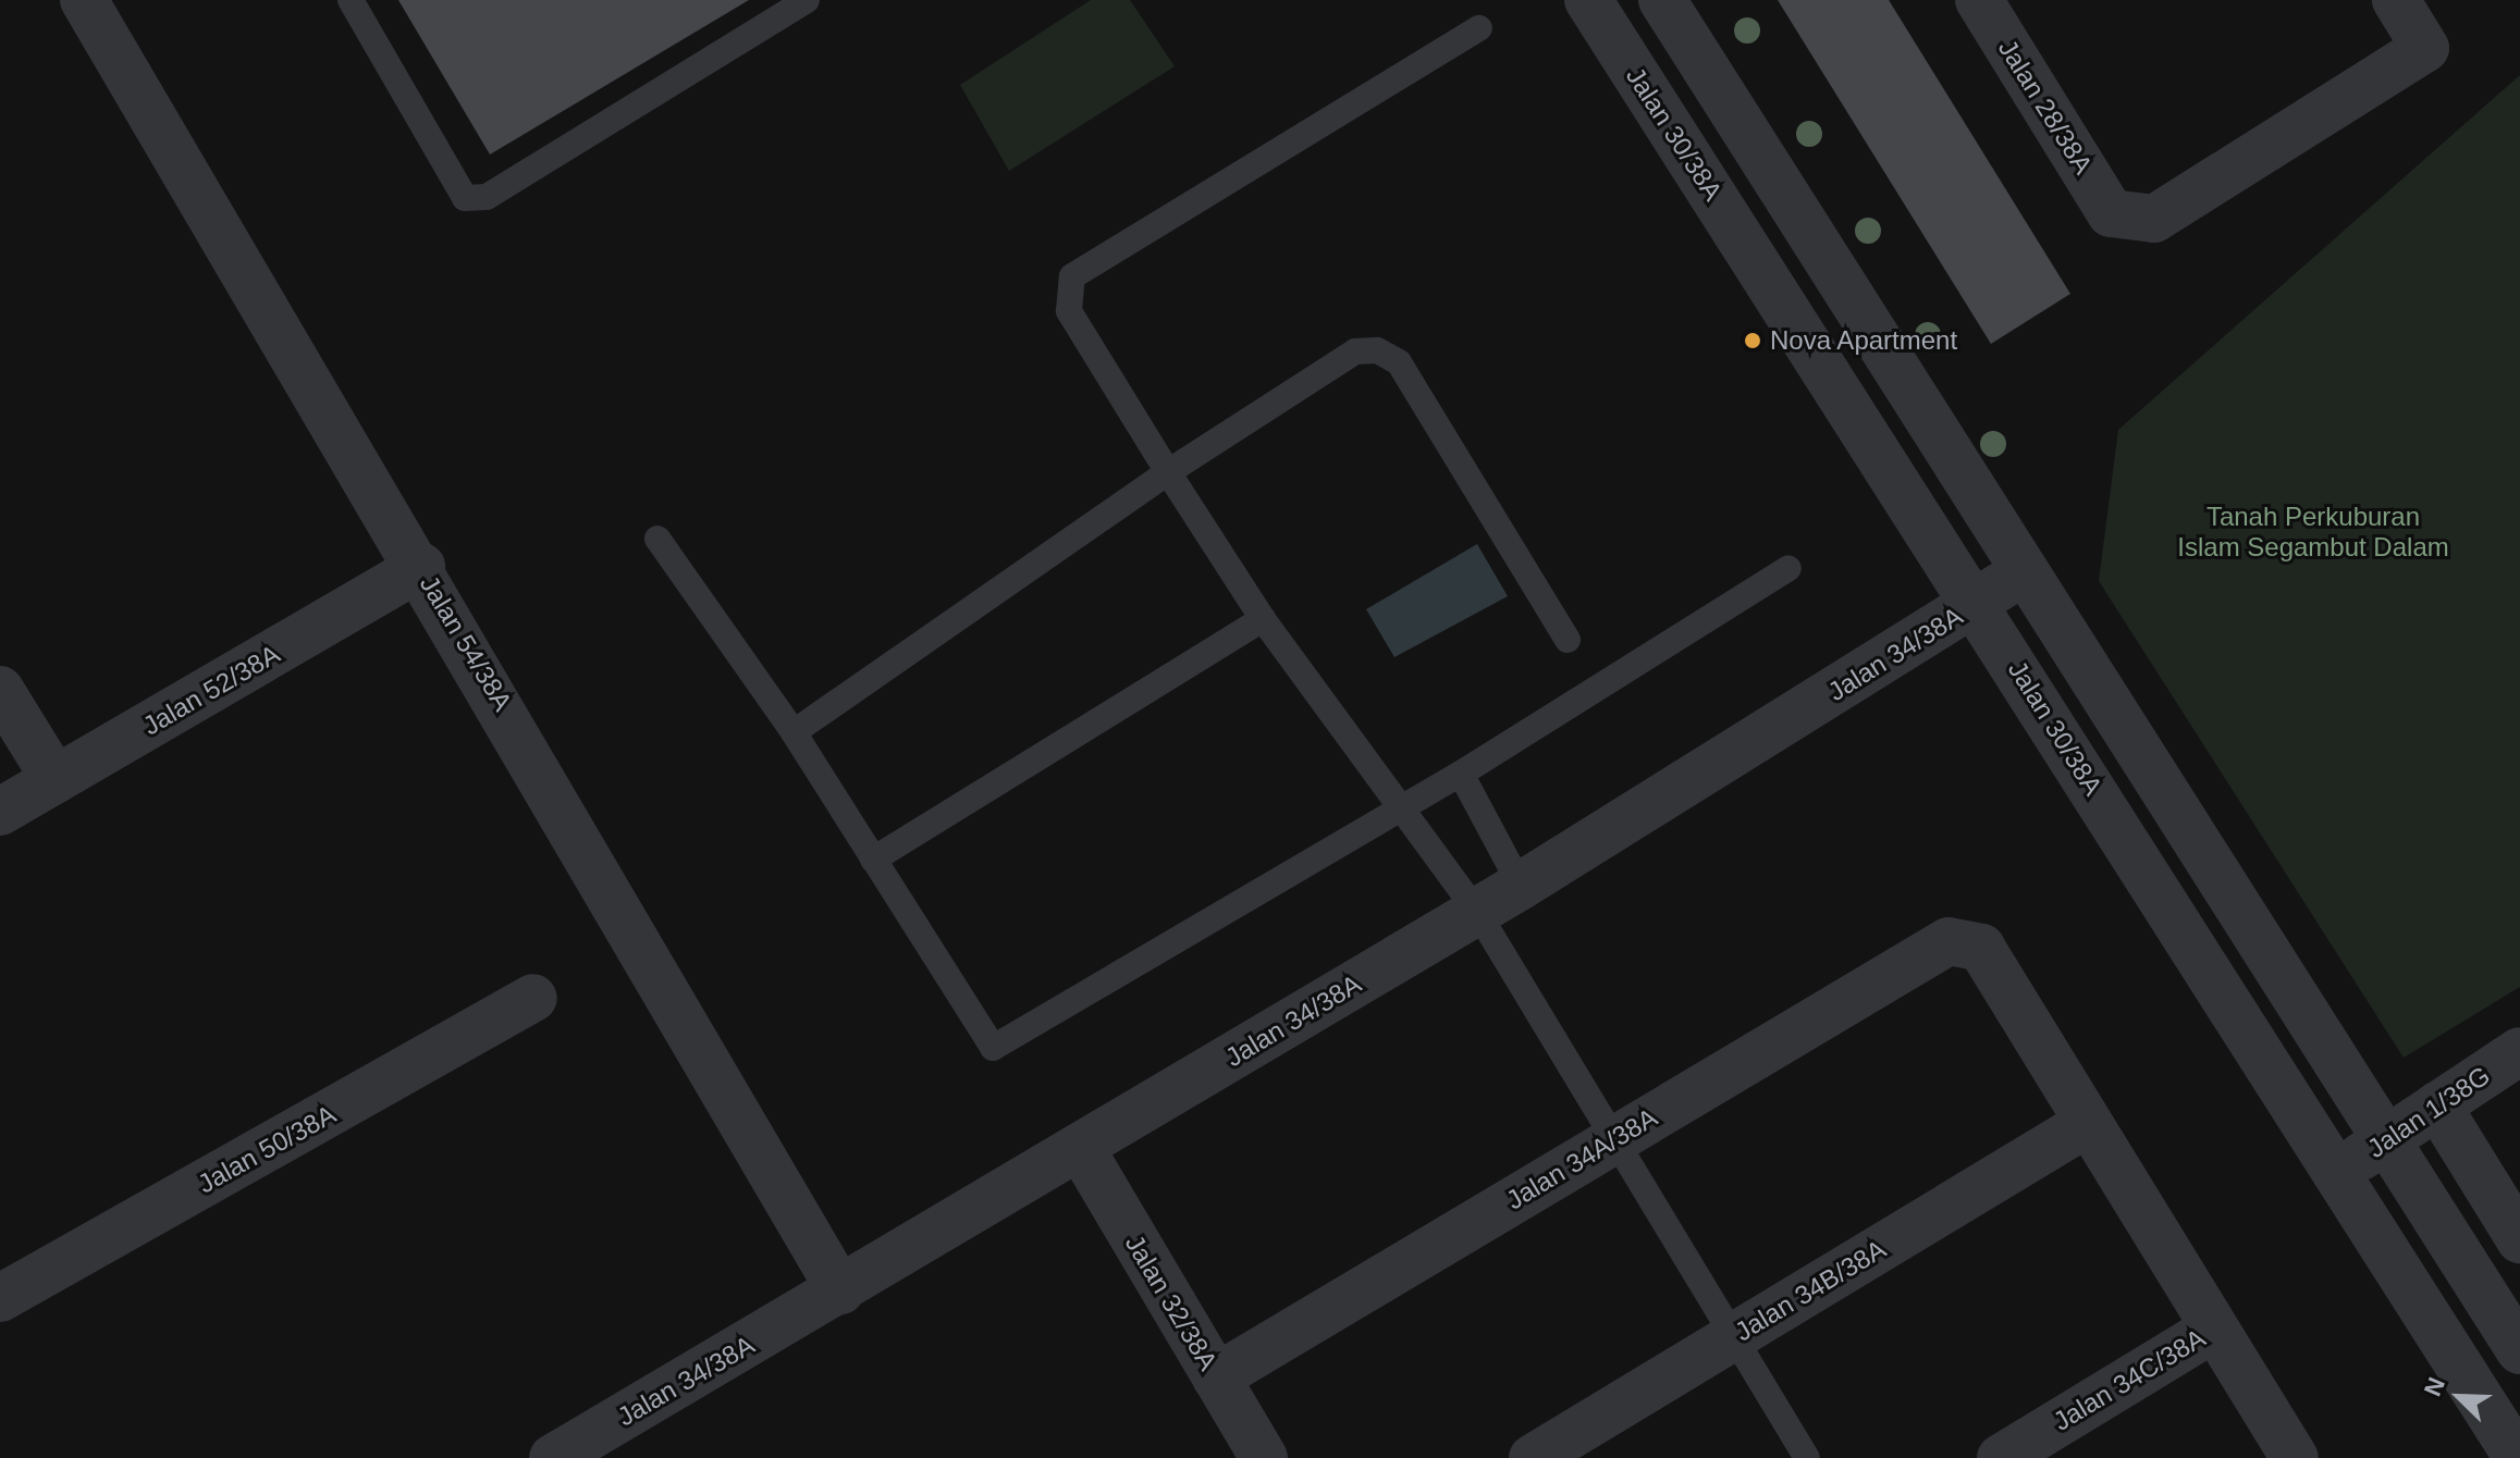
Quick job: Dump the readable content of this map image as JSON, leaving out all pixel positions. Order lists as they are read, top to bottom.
{
  "streets": {
    "street": [
      "Jalan 28/38A",
      "Jalan 30/38A",
      "Jalan 54/38A",
      "Jalan 34/38A",
      "Jalan 52/38A",
      "Jalan 1/38G",
      "Jalan 50/38A",
      "Jalan 34A/38A",
      "Jalan 34B/38A",
      "Jalan 32/38A",
      "Jalan 34C/38A"
    ]
  },
  "crossings": [
    ["Jalan 30/38A", "Jalan 34/38A"],
    ["Jalan 30/38A", "Jalan 1/38G"],
    ["Jalan 54/38A", "Jalan 34/38A"],
    ["Jalan 54/38A", "Jalan 52/38A"],
    ["Jalan 34/38A", "Jalan 32/38A"],
    ["Jalan 34A/38A", "Jalan 34B/38A"],
    ["Jalan 34A/38A", "Jalan 32/38A"]
  ],
  "parks": ["Tanah Perkuburan Islam Segambut Dalam"],
  "places": ["Nova Apartment"],
  "north": "top left"
}
